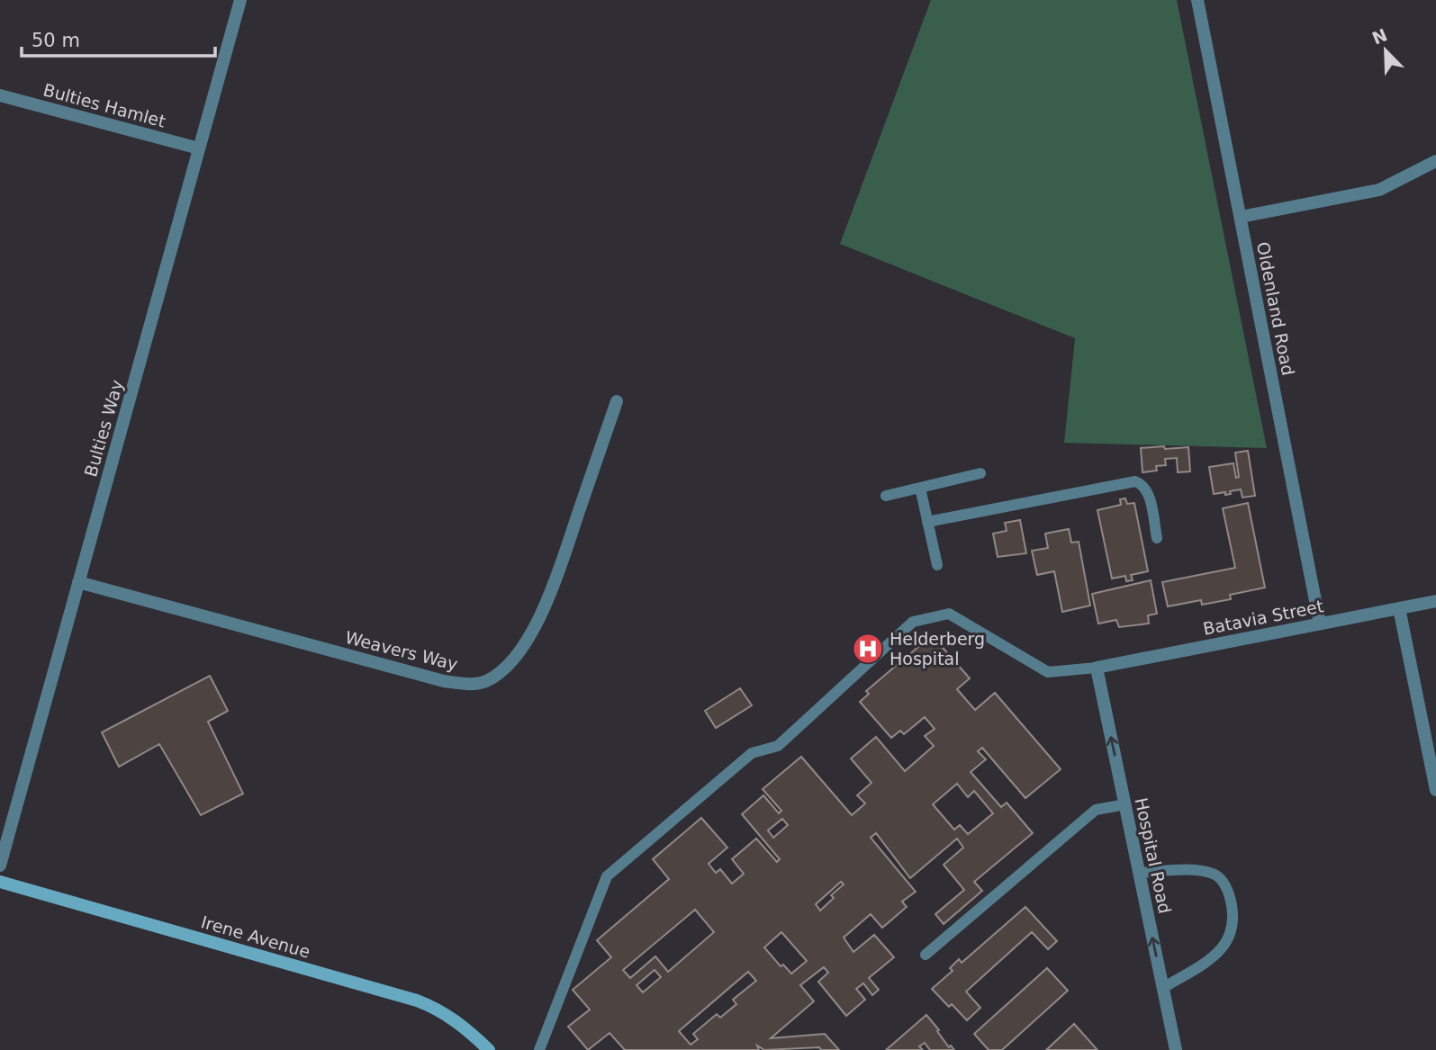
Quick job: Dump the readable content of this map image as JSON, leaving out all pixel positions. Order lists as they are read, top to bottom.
{
  "streets": {
    "street": [
      "Bulties Hamlet",
      "Oldenland Road",
      "Bulties Way",
      "Batavia Street",
      "Weavers Way",
      "Hospital Road",
      "Irene Avenue"
    ]
  },
  "crossings": [
    ["Bulties Hamlet", "Bulties Way"],
    ["Oldenland Road", "Batavia Street"],
    ["Bulties Way", "Weavers Way"],
    ["Batavia Street", "Hospital Road"]
  ],
  "one_way": ["Hospital Road"],
  "places": {
    "hospital": ["Helderberg Hospital"]
  },
  "scale_bar": "50 m",
  "north": "top left"
}
